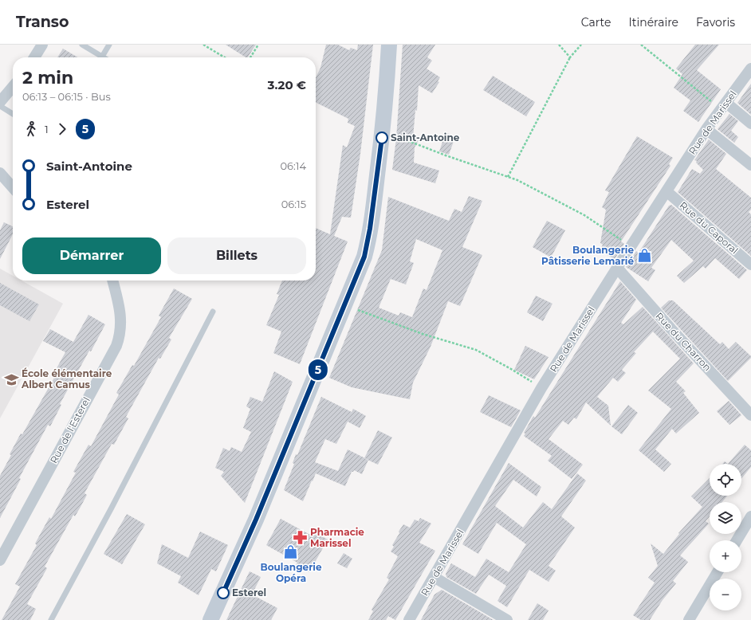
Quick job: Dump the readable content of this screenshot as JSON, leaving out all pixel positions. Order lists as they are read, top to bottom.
{
  "streets": {
    "street": [
      "Rue de Marissel",
      "Rue du Caporal",
      "Rue du Charron",
      "Rue de l'Esterel"
    ]
  },
  "crossings": [
    ["Rue de Marissel", "Rue du Caporal"],
    ["Rue de Marissel", "Rue du Charron"]
  ],
  "places": {
    "other": ["Saint-Antoine", "Esterel"],
    "shop": ["Boulangerie Pâtisserie Lemarié", "Boulangerie Opéra"],
    "school or university": ["École élémentaire Albert Camus"],
    "pharmacy": ["Pharmacie Marissel"]
  },
  "lines": ["bus line 5"],
  "page": {
    "header": "Transo",
    "nav": ["Carte", "Itinéraire", "Favoris"],
    "on_map": "5",
    "heading": ["2 min", "06:13 – 06:15 · Bus", "3.20 €"],
    "legs": ["1", "5"],
    "list": [
      {
        "name": "Saint-Antoine",
        "value": "06:14"
      },
      {
        "name": "Esterel",
        "value": "06:15"
      }
    ],
    "buttons": ["Démarrer", "Billets"],
    "map_buttons": ["+", "−"]
  }
}
